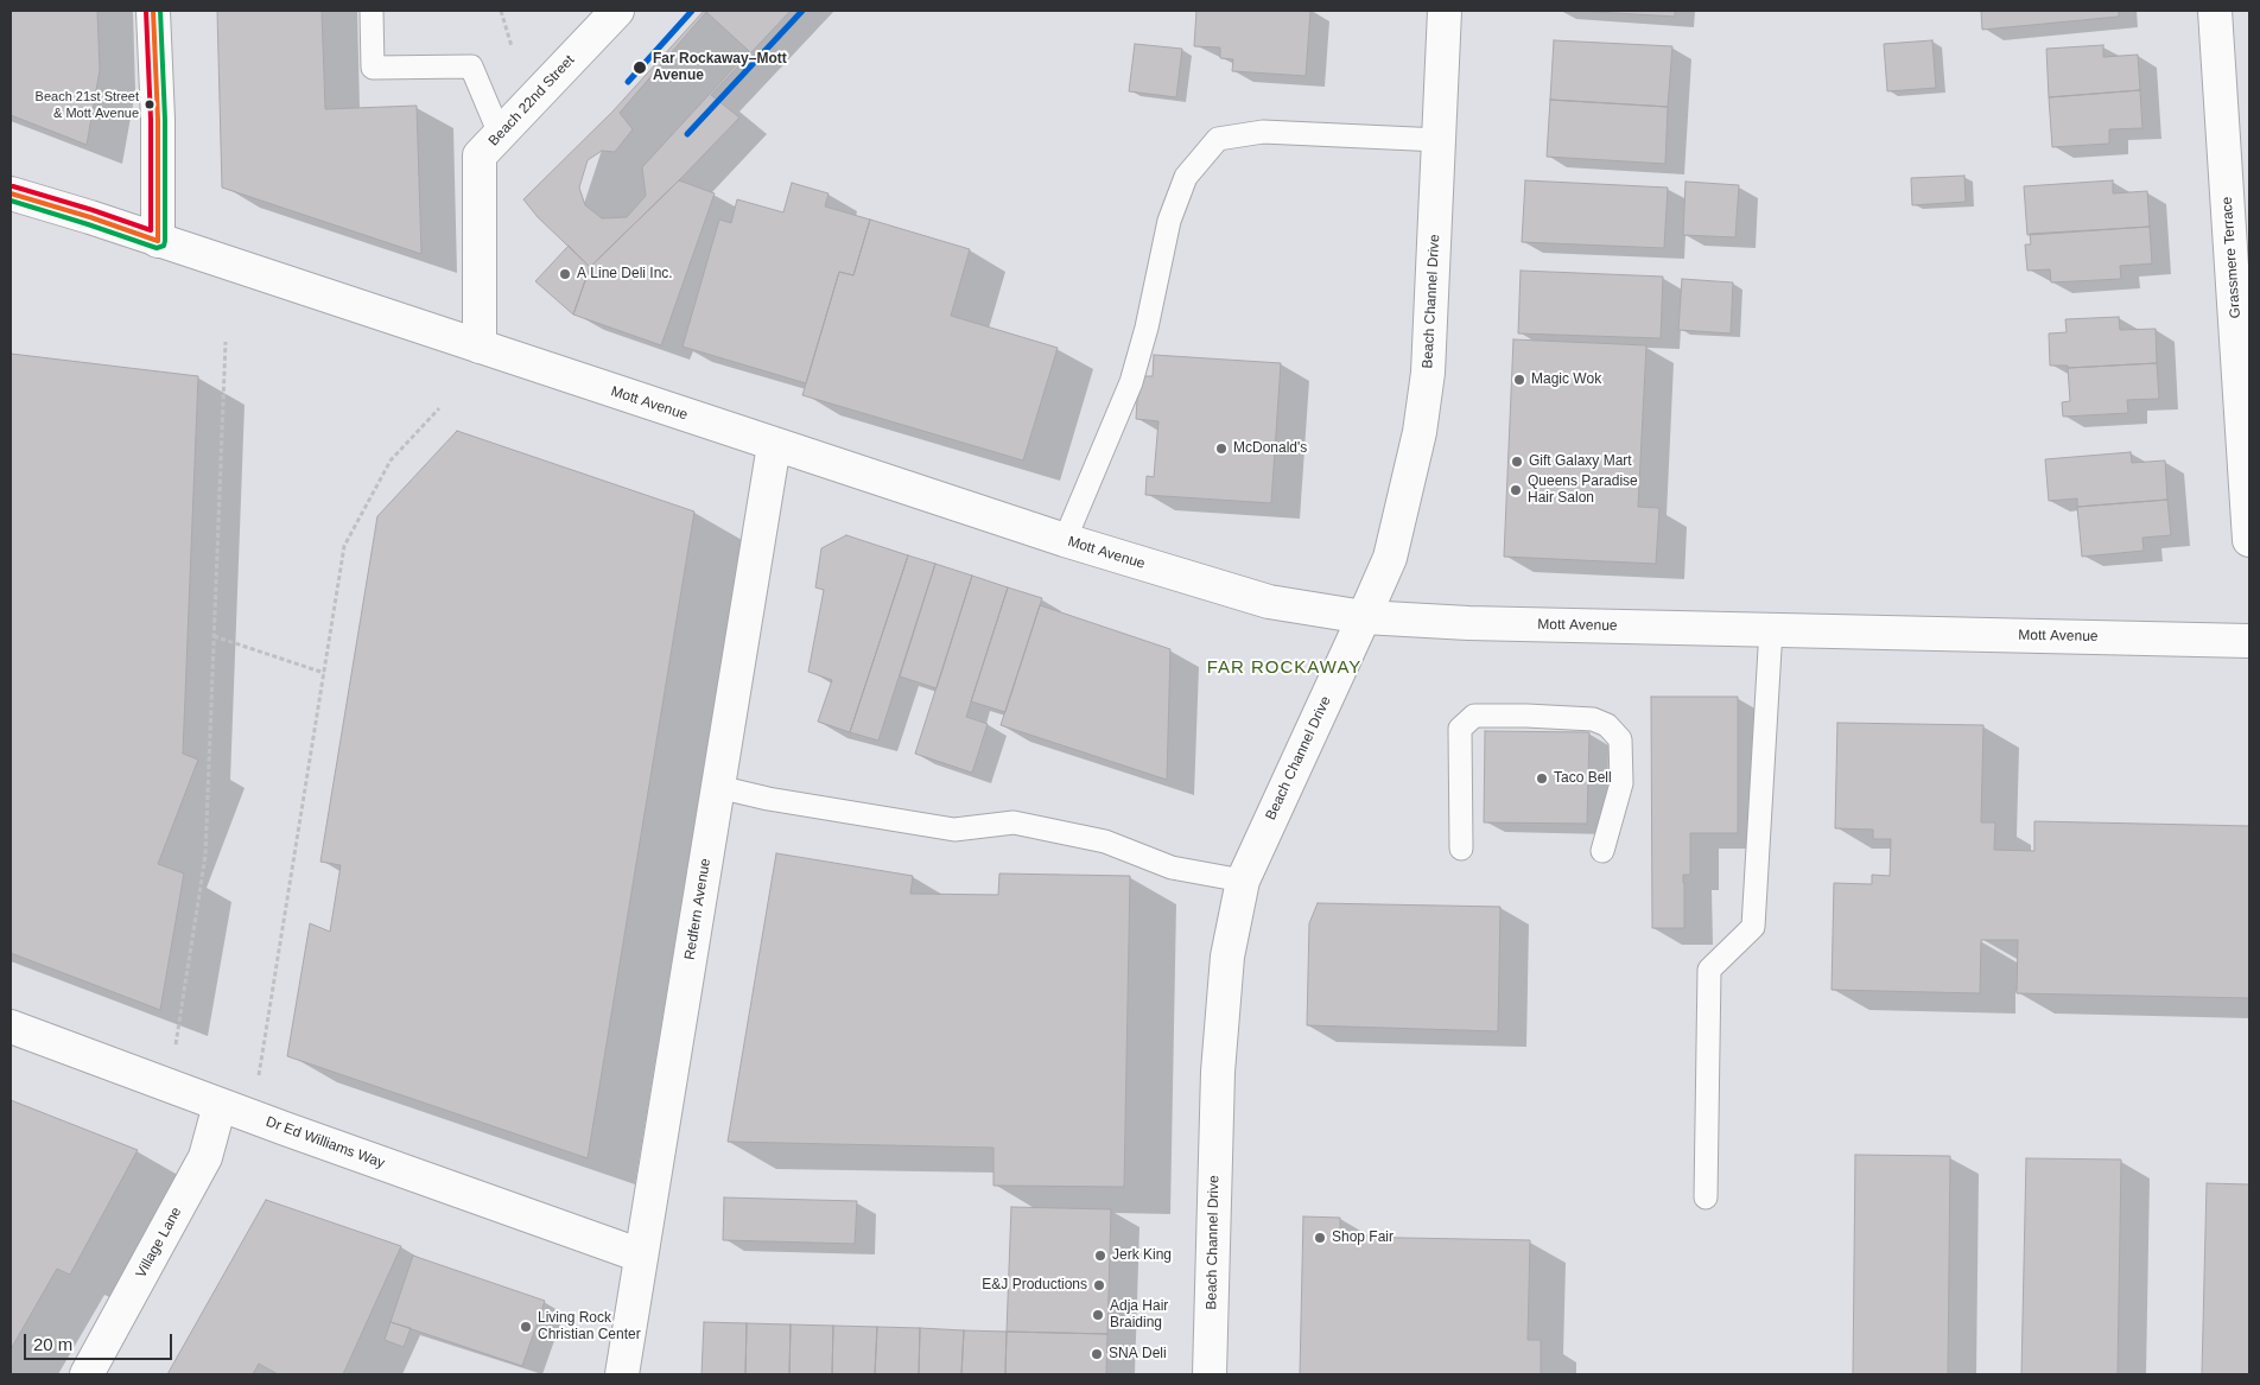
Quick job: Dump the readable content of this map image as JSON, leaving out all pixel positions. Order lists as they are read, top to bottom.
{
  "streets": {
    "street": [
      "Beach 22nd Street",
      "Grassmere Terrace",
      "Beach Channel Drive",
      "Mott Avenue",
      "Redfern Avenue",
      "Dr Ed Williams Way",
      "Village Lane"
    ]
  },
  "crossings": [
    ["Beach 22nd Street", "Mott Avenue"],
    ["Beach Channel Drive", "Mott Avenue"],
    ["Mott Avenue", "Redfern Avenue"],
    ["Redfern Avenue", "Dr Ed Williams Way"],
    ["Dr Ed Williams Way", "Village Lane"]
  ],
  "districts": ["FAR ROCKAWAY"],
  "places": [
    "Far Rockaway–Mott Avenue",
    "Beach 21st Street & Mott Avenue",
    "A Line Deli Inc.",
    "Magic Wok",
    "McDonald's",
    "Gift Galaxy Mart",
    "Queens Paradise Hair Salon",
    "Taco Bell",
    "Shop Fair",
    "Jerk King",
    "E&J Productions",
    "Adja Hair Braiding",
    "Living Rock Christian Center",
    "SNA Deli"
  ],
  "scale_bar": "20 m"
}
